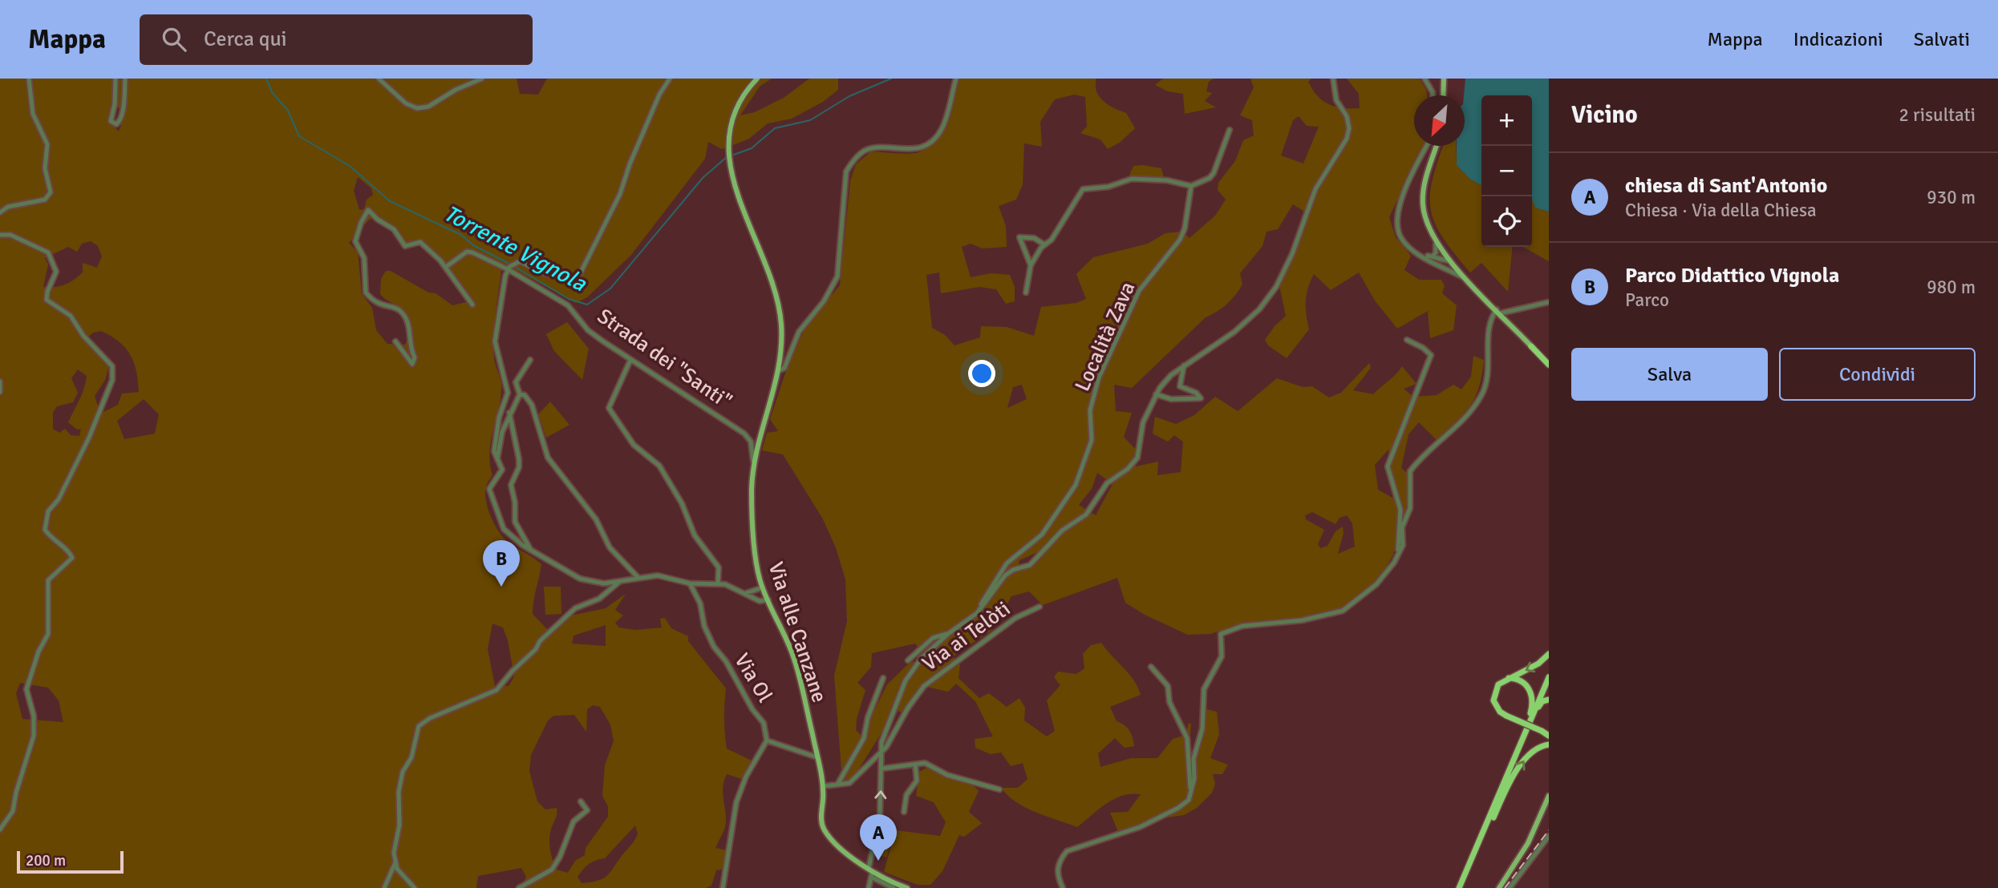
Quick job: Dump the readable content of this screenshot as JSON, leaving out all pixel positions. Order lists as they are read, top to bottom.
{
  "streets": {
    "main road": ["Via alle Canzane"],
    "street": [
      "Località Zava",
      "Strada dei \"Santi\"",
      "Via ai Telòti",
      "Via Ol"
    ]
  },
  "crossings": [
    ["Strada dei \"Santi\"", "Via alle Canzane"],
    ["Via alle Canzane", "Via ai Telòti"]
  ],
  "water": ["Torrente Vignola"],
  "scale_bar": "200 m",
  "north": "bottom left",
  "page": {
    "header": "Mappa",
    "search": "Cerca qui",
    "nav": ["Mappa", "Indicazioni", "Salvati"],
    "heading": ["Vicino", "2 risultati"],
    "map_buttons": ["+", "−"],
    "list": [
      {
        "mark": "A",
        "name": "chiesa di Sant'Antonio",
        "note": "Chiesa · Via della Chiesa",
        "value": "930 m"
      },
      {
        "mark": "B",
        "name": "Parco Didattico Vignola",
        "note": "Parco",
        "value": "980 m"
      }
    ],
    "buttons": ["Salva", "Condividi"],
    "pins": ["B", "A"],
    "scale": "200 m"
  }
}
